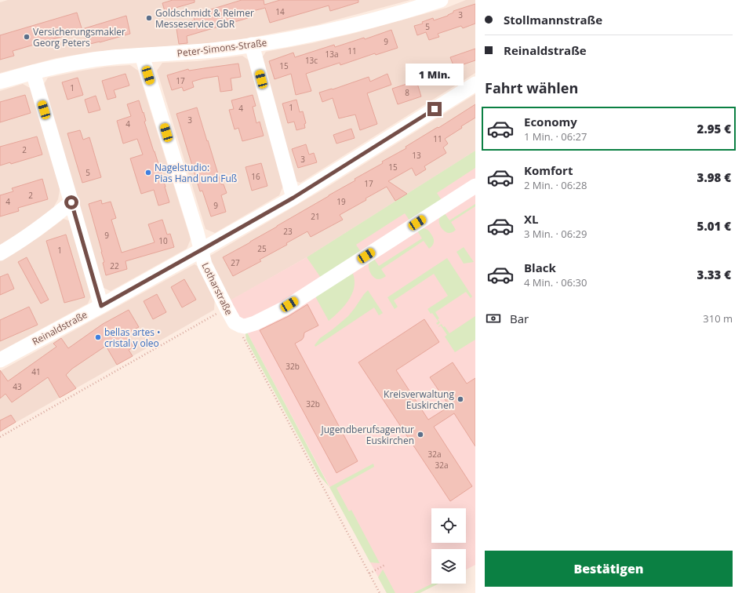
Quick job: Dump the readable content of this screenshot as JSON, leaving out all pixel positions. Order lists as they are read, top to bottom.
{
  "streets": {
    "street": ["Peter-Simons-Straße", "Lotharstraße", "Reinaldstraße"]
  },
  "crossings": [
    ["Peter-Simons-Straße", "Lotharstraße"],
    ["Lotharstraße", "Reinaldstraße"]
  ],
  "places": [
    "Goldschmidt & Reimer Messeservice GbR",
    "Versicherungsmakler Georg Peters",
    "Nagelstudio: Pias Hand und Fuß",
    "bellas artes • cristal y oleo",
    "Kreisverwaltung Euskirchen",
    "Jugendberufsagentur Euskirchen"
  ],
  "house_numbers": [
    "14",
    "3",
    "5",
    "9",
    "11",
    "13a",
    "13c",
    "15",
    "17",
    "1",
    "8",
    "1",
    "4",
    "3",
    "4",
    "11",
    "2",
    "13",
    "3",
    "15",
    "5",
    "16",
    "17",
    "2",
    "4",
    "19",
    "9",
    "21",
    "23",
    "9",
    "10",
    "25",
    "1",
    "27",
    "22",
    "32b",
    "41",
    "43",
    "32b",
    "32a",
    "32a"
  ],
  "page": {
    "banner": ["Stollmannstraße", "Reinaldstraße"],
    "bubble": "1 Min.",
    "heading": "Fahrt wählen",
    "list": [
      {
        "name": "Economy",
        "note": "1 Min. · 06:27",
        "value": "2.95 €"
      },
      {
        "name": "Komfort",
        "note": "2 Min. · 06:28",
        "value": "3.98 €"
      },
      {
        "name": "XL",
        "note": "3 Min. · 06:29",
        "value": "5.01 €"
      },
      {
        "name": "Black",
        "note": "4 Min. · 06:30",
        "value": "3.33 €"
      }
    ],
    "pay": ["Bar", "310 m"],
    "buttons": "Bestätigen"
  }
}
